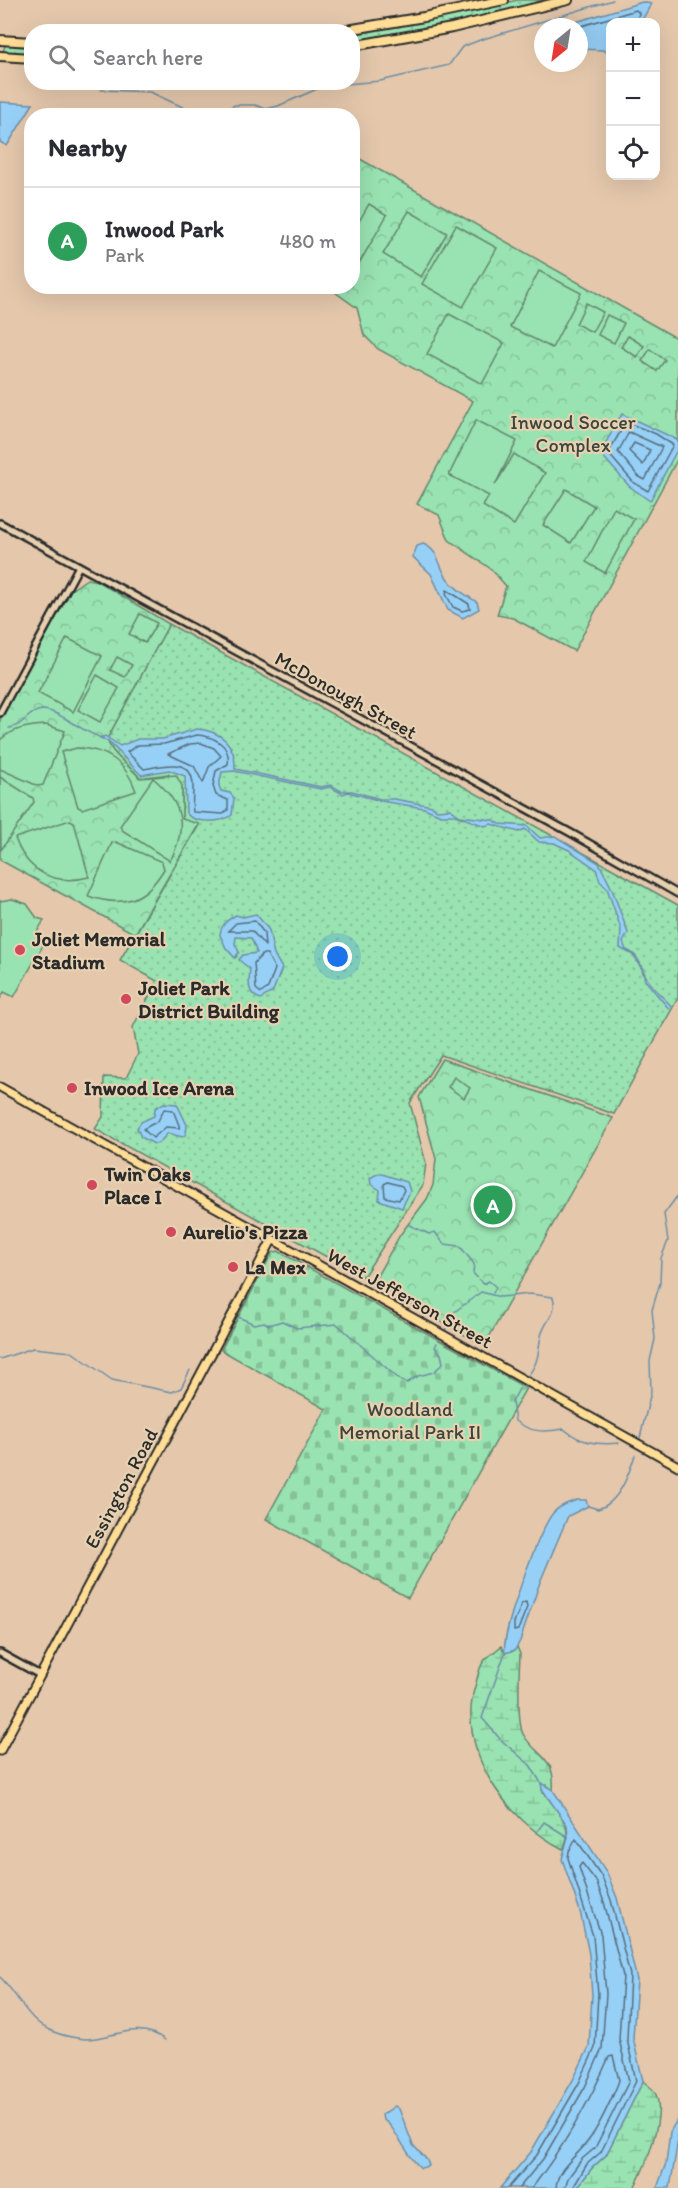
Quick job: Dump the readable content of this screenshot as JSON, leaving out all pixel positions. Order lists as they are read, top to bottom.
{
  "streets": {
    "main road": ["West Jefferson Street", "Essington Road"],
    "street": ["McDonough Street"]
  },
  "crossings": [
    ["West Jefferson Street", "Essington Road"]
  ],
  "parks": ["Inwood Soccer Complex", "Woodland Memorial Park II"],
  "places": [
    "Joliet Memorial Stadium",
    "Joliet Park District Building",
    "Inwood Ice Arena",
    "Twin Oaks Place I",
    "Aurelio's Pizza",
    "La Mex"
  ],
  "north": "bottom left",
  "page": {
    "map_buttons": ["+", "−"],
    "search": "Search here",
    "heading": "Nearby",
    "list": [
      {
        "mark": "A",
        "name": "Inwood Park",
        "note": "Park",
        "value": "480 m"
      }
    ],
    "pins": "A"
  }
}
